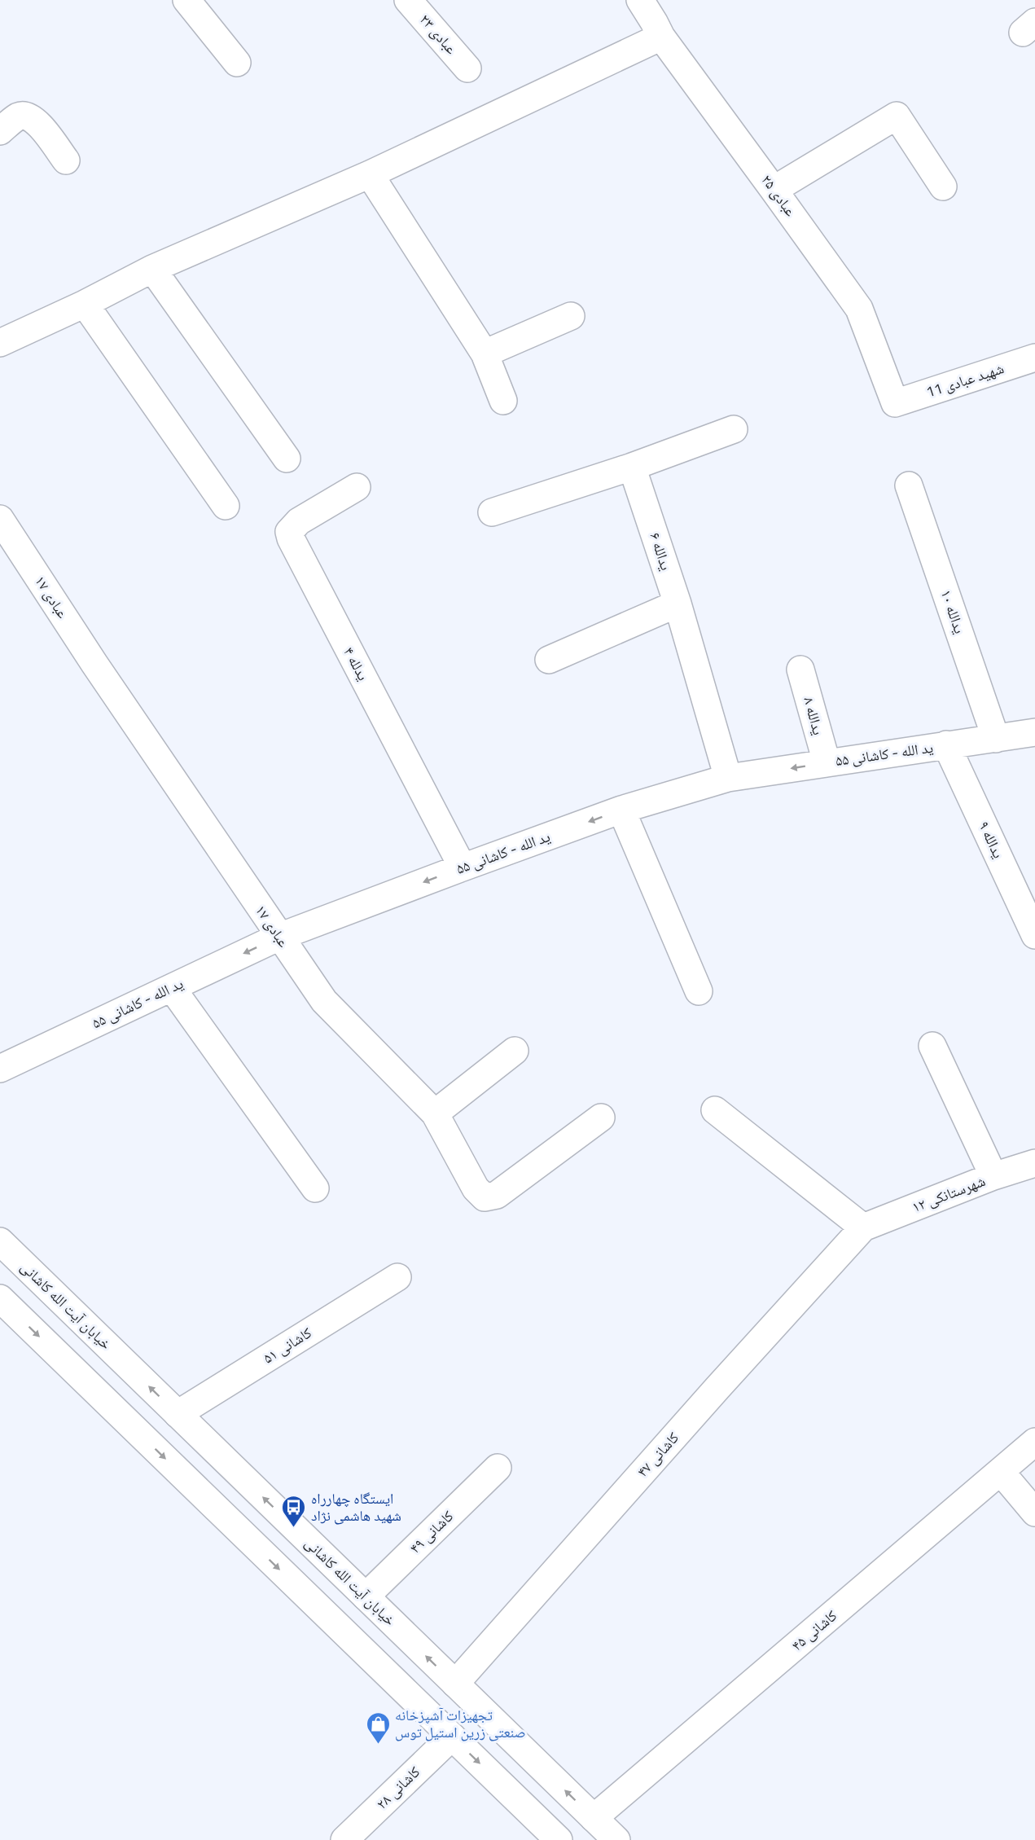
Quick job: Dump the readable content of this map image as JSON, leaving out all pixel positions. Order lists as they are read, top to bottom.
{
  "streets": {
    "street": [
      "عبادی ۲۳",
      "عبادی ۲۵",
      "شهید عبادی 11",
      "یدالله ۶",
      "عبادی ۱۷",
      "یدالله ۱۰",
      "یدلله ۴",
      "یدالله ۸",
      "ید الله - کاشانی ۵۵",
      "یدالله ۹",
      "شهرستانکی ۱۲",
      "خیابان آیت الله کاشانی",
      "کاشانی ۵۱",
      "کاشانی ۴۷",
      "کاشانی ۴۹",
      "کاشانی ۴۵",
      "کاشانی ۲۸"
    ]
  },
  "crossings": [
    ["عبادی ۲۵", "شهید عبادی 11"],
    ["یدالله ۶", "ید الله - کاشانی ۵۵"],
    ["عبادی ۱۷", "ید الله - کاشانی ۵۵"],
    ["یدالله ۱۰", "ید الله - کاشانی ۵۵"],
    ["یدلله ۴", "ید الله - کاشانی ۵۵"],
    ["یدالله ۸", "ید الله - کاشانی ۵۵"],
    ["ید الله - کاشانی ۵۵", "یدالله ۹"],
    ["شهرستانکی ۱۲", "کاشانی ۴۷"],
    ["خیابان آیت الله کاشانی", "کاشانی ۵۱"],
    ["خیابان آیت الله کاشانی", "کاشانی ۴۷"],
    ["خیابان آیت الله کاشانی", "کاشانی ۴۹"],
    ["خیابان آیت الله کاشانی", "کاشانی ۴۵"]
  ],
  "one_way": ["ید الله - کاشانی ۵۵"],
  "places": {
    "bus stop": ["ایستگاه چهارراه شهید هاشمی نژاد"],
    "shop": ["تجهیزات آشپزخانه صنعتی زرین استیل توس"]
  }
}
